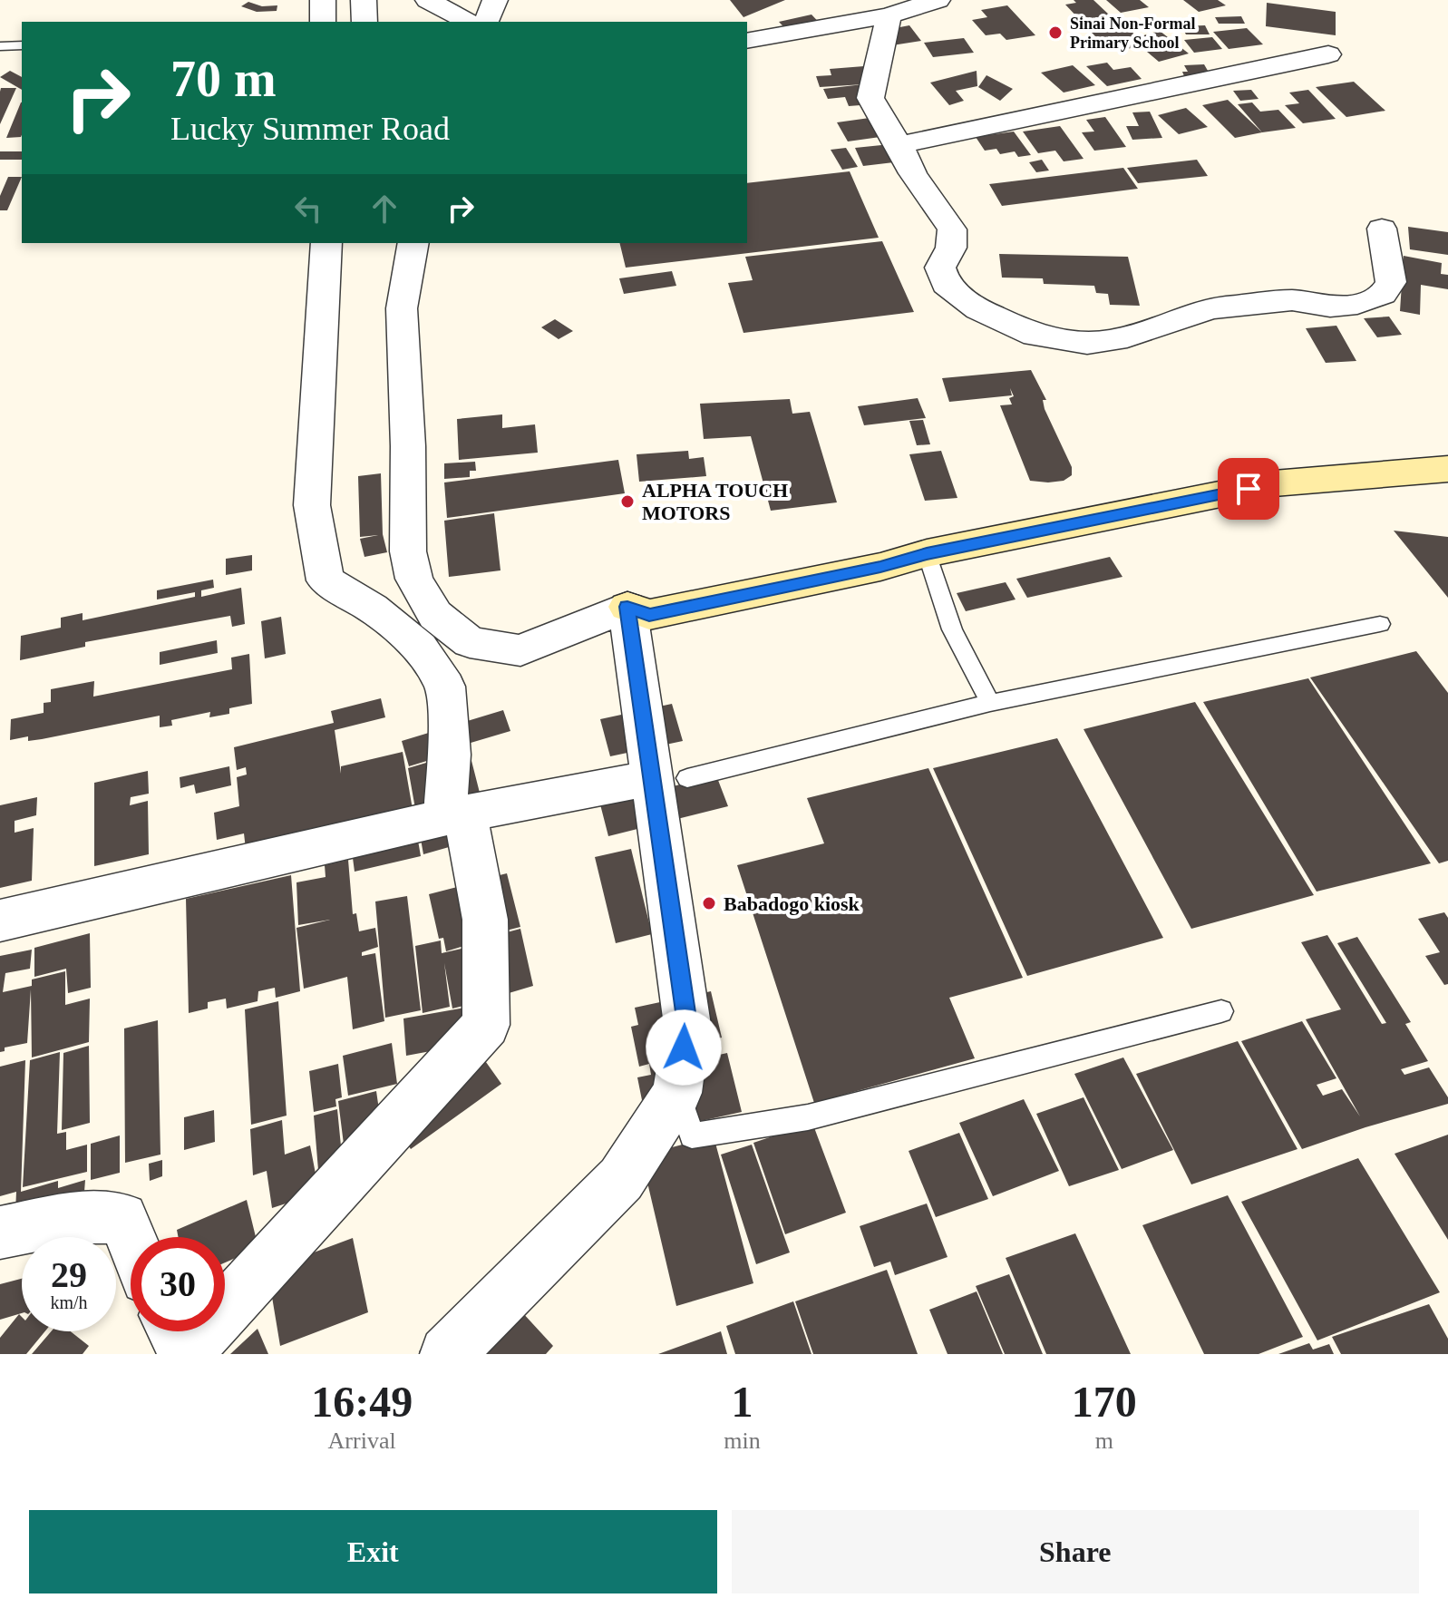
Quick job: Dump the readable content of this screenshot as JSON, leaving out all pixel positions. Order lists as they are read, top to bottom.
{
  "places": ["Sinai Non-Formal Primary School", "ALPHA TOUCH MOTORS", "Babadogo kiosk"],
  "page": {
    "turn": ["70 m", "Lucky Summer Road"],
    "speed": "29 km/h",
    "limit": "30",
    "eta": [
      "16:49",
      "Arrival",
      "1",
      "min",
      "170",
      "m"
    ],
    "buttons": ["Exit", "Share"]
  }
}
